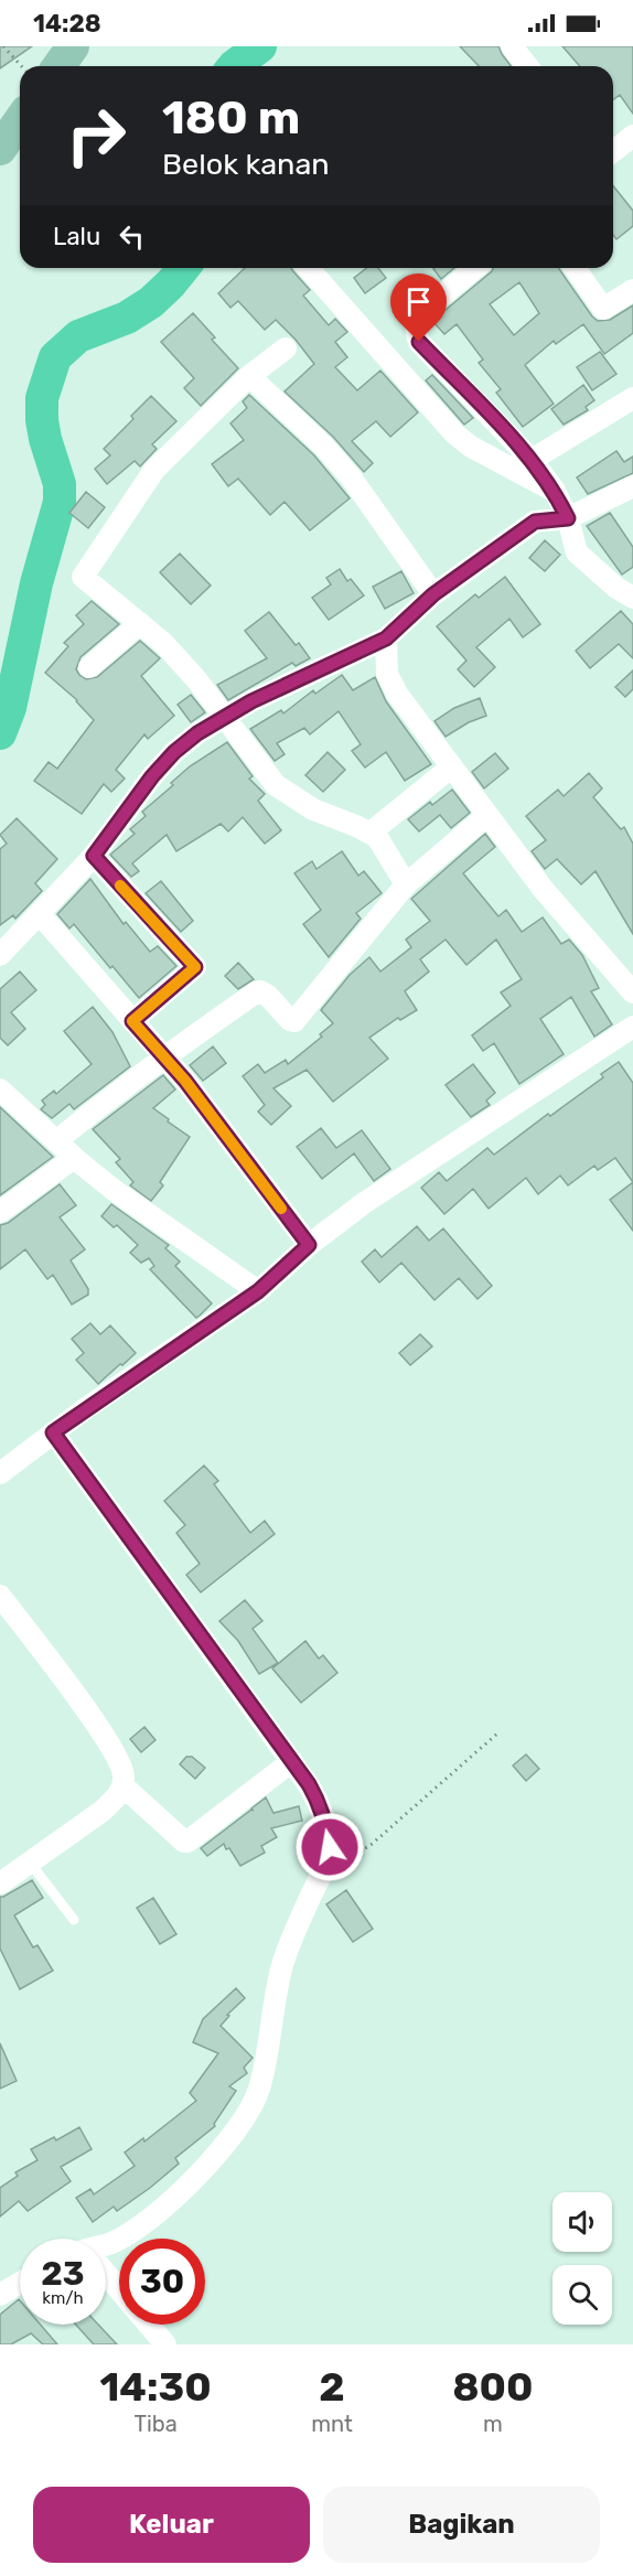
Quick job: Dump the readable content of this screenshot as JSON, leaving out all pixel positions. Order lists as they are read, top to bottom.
{
  "page": {
    "status": "14:28",
    "turn": ["180 m", "Belok kanan"],
    "then": "Lalu",
    "speed": "23 km/h",
    "limit": "30",
    "eta": [
      "14:30",
      "Tiba",
      "2",
      "mnt",
      "800",
      "m"
    ],
    "buttons": ["Keluar", "Bagikan"]
  }
}
